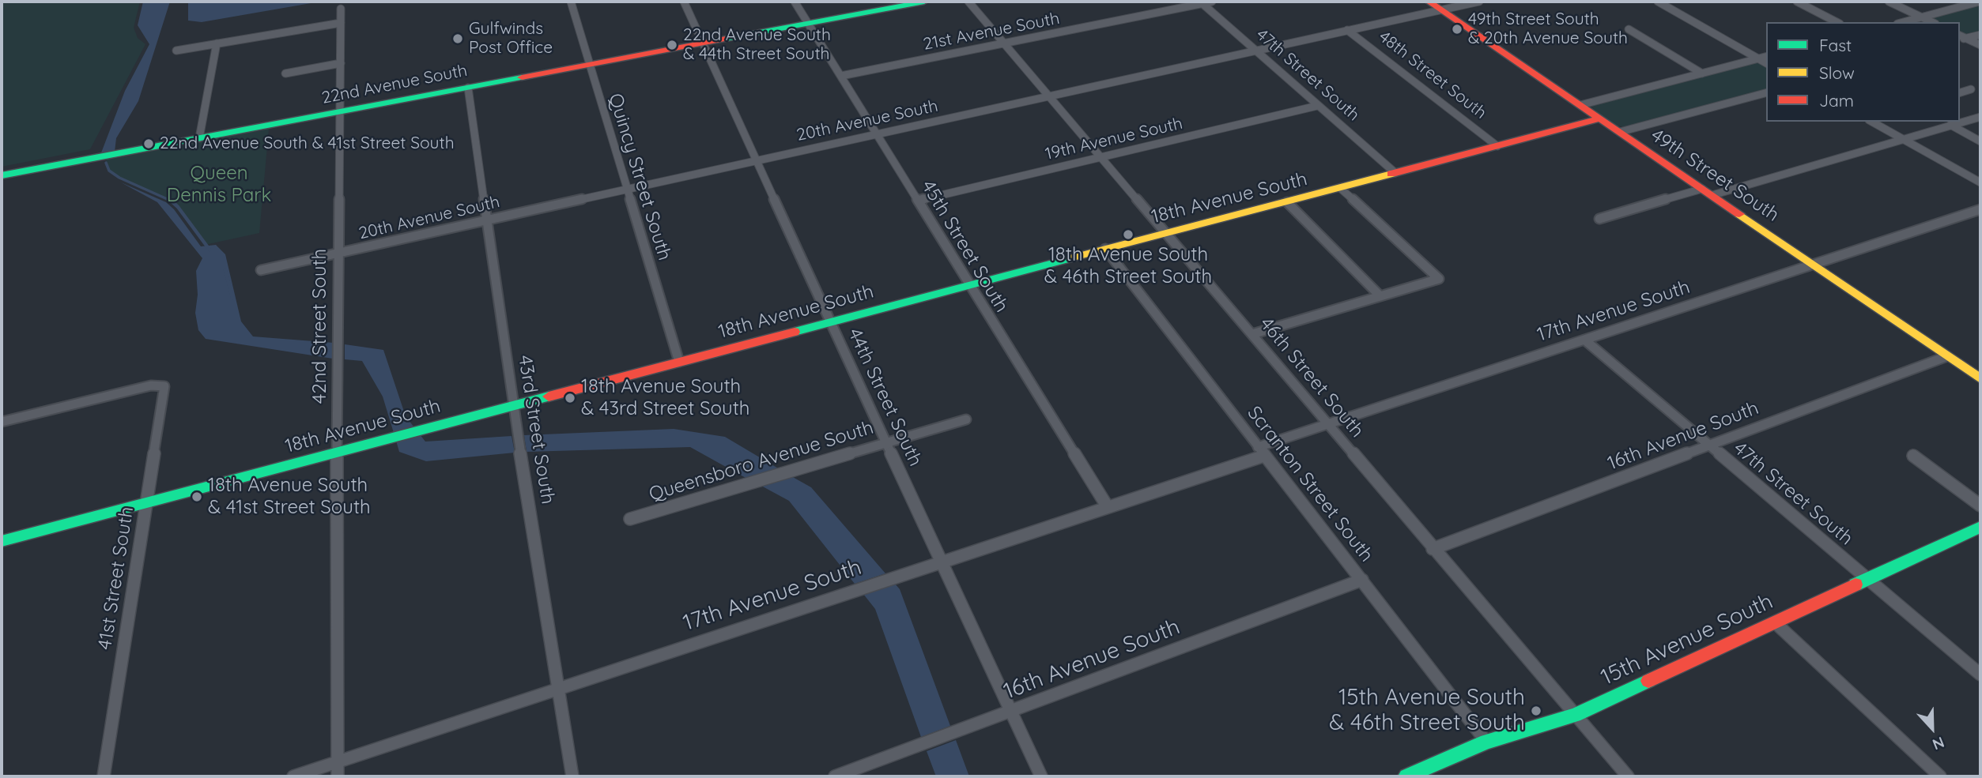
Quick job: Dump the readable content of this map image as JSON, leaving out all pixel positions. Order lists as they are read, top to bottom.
{
  "streets": {
    "street": [
      "21st Avenue South",
      "47th Street South",
      "48th Street South",
      "22nd Avenue South",
      "20th Avenue South",
      "19th Avenue South",
      "49th Street South",
      "Quincy Street South",
      "18th Avenue South",
      "45th Street South",
      "17th Avenue South",
      "42nd Street South",
      "46th Street South",
      "44th Street South",
      "43rd Street South",
      "16th Avenue South",
      "Queensboro Avenue South",
      "Scranton Street South",
      "41st Street South",
      "15th Avenue South"
    ]
  },
  "crossings": [
    ["21st Avenue South", "47th Street South"],
    ["21st Avenue South", "45th Street South"],
    ["21st Avenue South", "46th Street South"],
    ["47th Street South", "20th Avenue South"],
    ["47th Street South", "19th Avenue South"],
    ["47th Street South", "18th Avenue South"],
    ["47th Street South", "17th Avenue South"],
    ["47th Street South", "16th Avenue South"],
    ["47th Street South", "15th Avenue South"],
    ["48th Street South", "20th Avenue South"],
    ["48th Street South", "18th Avenue South"],
    ["22nd Avenue South", "Quincy Street South"],
    ["22nd Avenue South", "45th Street South"],
    ["22nd Avenue South", "42nd Street South"],
    ["22nd Avenue South", "44th Street South"],
    ["22nd Avenue South", "43rd Street South"],
    ["20th Avenue South", "49th Street South"],
    ["20th Avenue South", "Quincy Street South"],
    ["20th Avenue South", "45th Street South"],
    ["20th Avenue South", "42nd Street South"],
    ["20th Avenue South", "46th Street South"],
    ["20th Avenue South", "44th Street South"],
    ["20th Avenue South", "43rd Street South"],
    ["19th Avenue South", "45th Street South"],
    ["19th Avenue South", "46th Street South"],
    ["49th Street South", "18th Avenue South"],
    ["49th Street South", "17th Avenue South"],
    ["49th Street South", "16th Avenue South"],
    ["Quincy Street South", "18th Avenue South"],
    ["18th Avenue South", "45th Street South"],
    ["18th Avenue South", "42nd Street South"],
    ["18th Avenue South", "46th Street South"],
    ["18th Avenue South", "44th Street South"],
    ["18th Avenue South", "43rd Street South"],
    ["18th Avenue South", "Scranton Street South"],
    ["18th Avenue South", "41st Street South"],
    ["45th Street South", "17th Avenue South"],
    ["17th Avenue South", "42nd Street South"],
    ["17th Avenue South", "46th Street South"],
    ["17th Avenue South", "44th Street South"],
    ["17th Avenue South", "43rd Street South"],
    ["17th Avenue South", "Scranton Street South"],
    ["46th Street South", "16th Avenue South"],
    ["46th Street South", "15th Avenue South"],
    ["44th Street South", "16th Avenue South"],
    ["44th Street South", "Queensboro Avenue South"],
    ["16th Avenue South", "Scranton Street South"],
    ["Scranton Street South", "15th Avenue South"]
  ],
  "parks": ["Queen Dennis Park"],
  "places": [
    "49th Street South & 20th Avenue South",
    "Gulfwinds Post Office",
    "22nd Avenue South & 44th Street South",
    "22nd Avenue South & 41st Street South",
    "18th Avenue South & 46th Street South",
    "18th Avenue South & 43rd Street South",
    "18th Avenue South & 41st Street South",
    "15th Avenue South & 46th Street South"
  ],
  "legend": ["Fast", "Slow", "Jam"],
  "north": "bottom"
}
